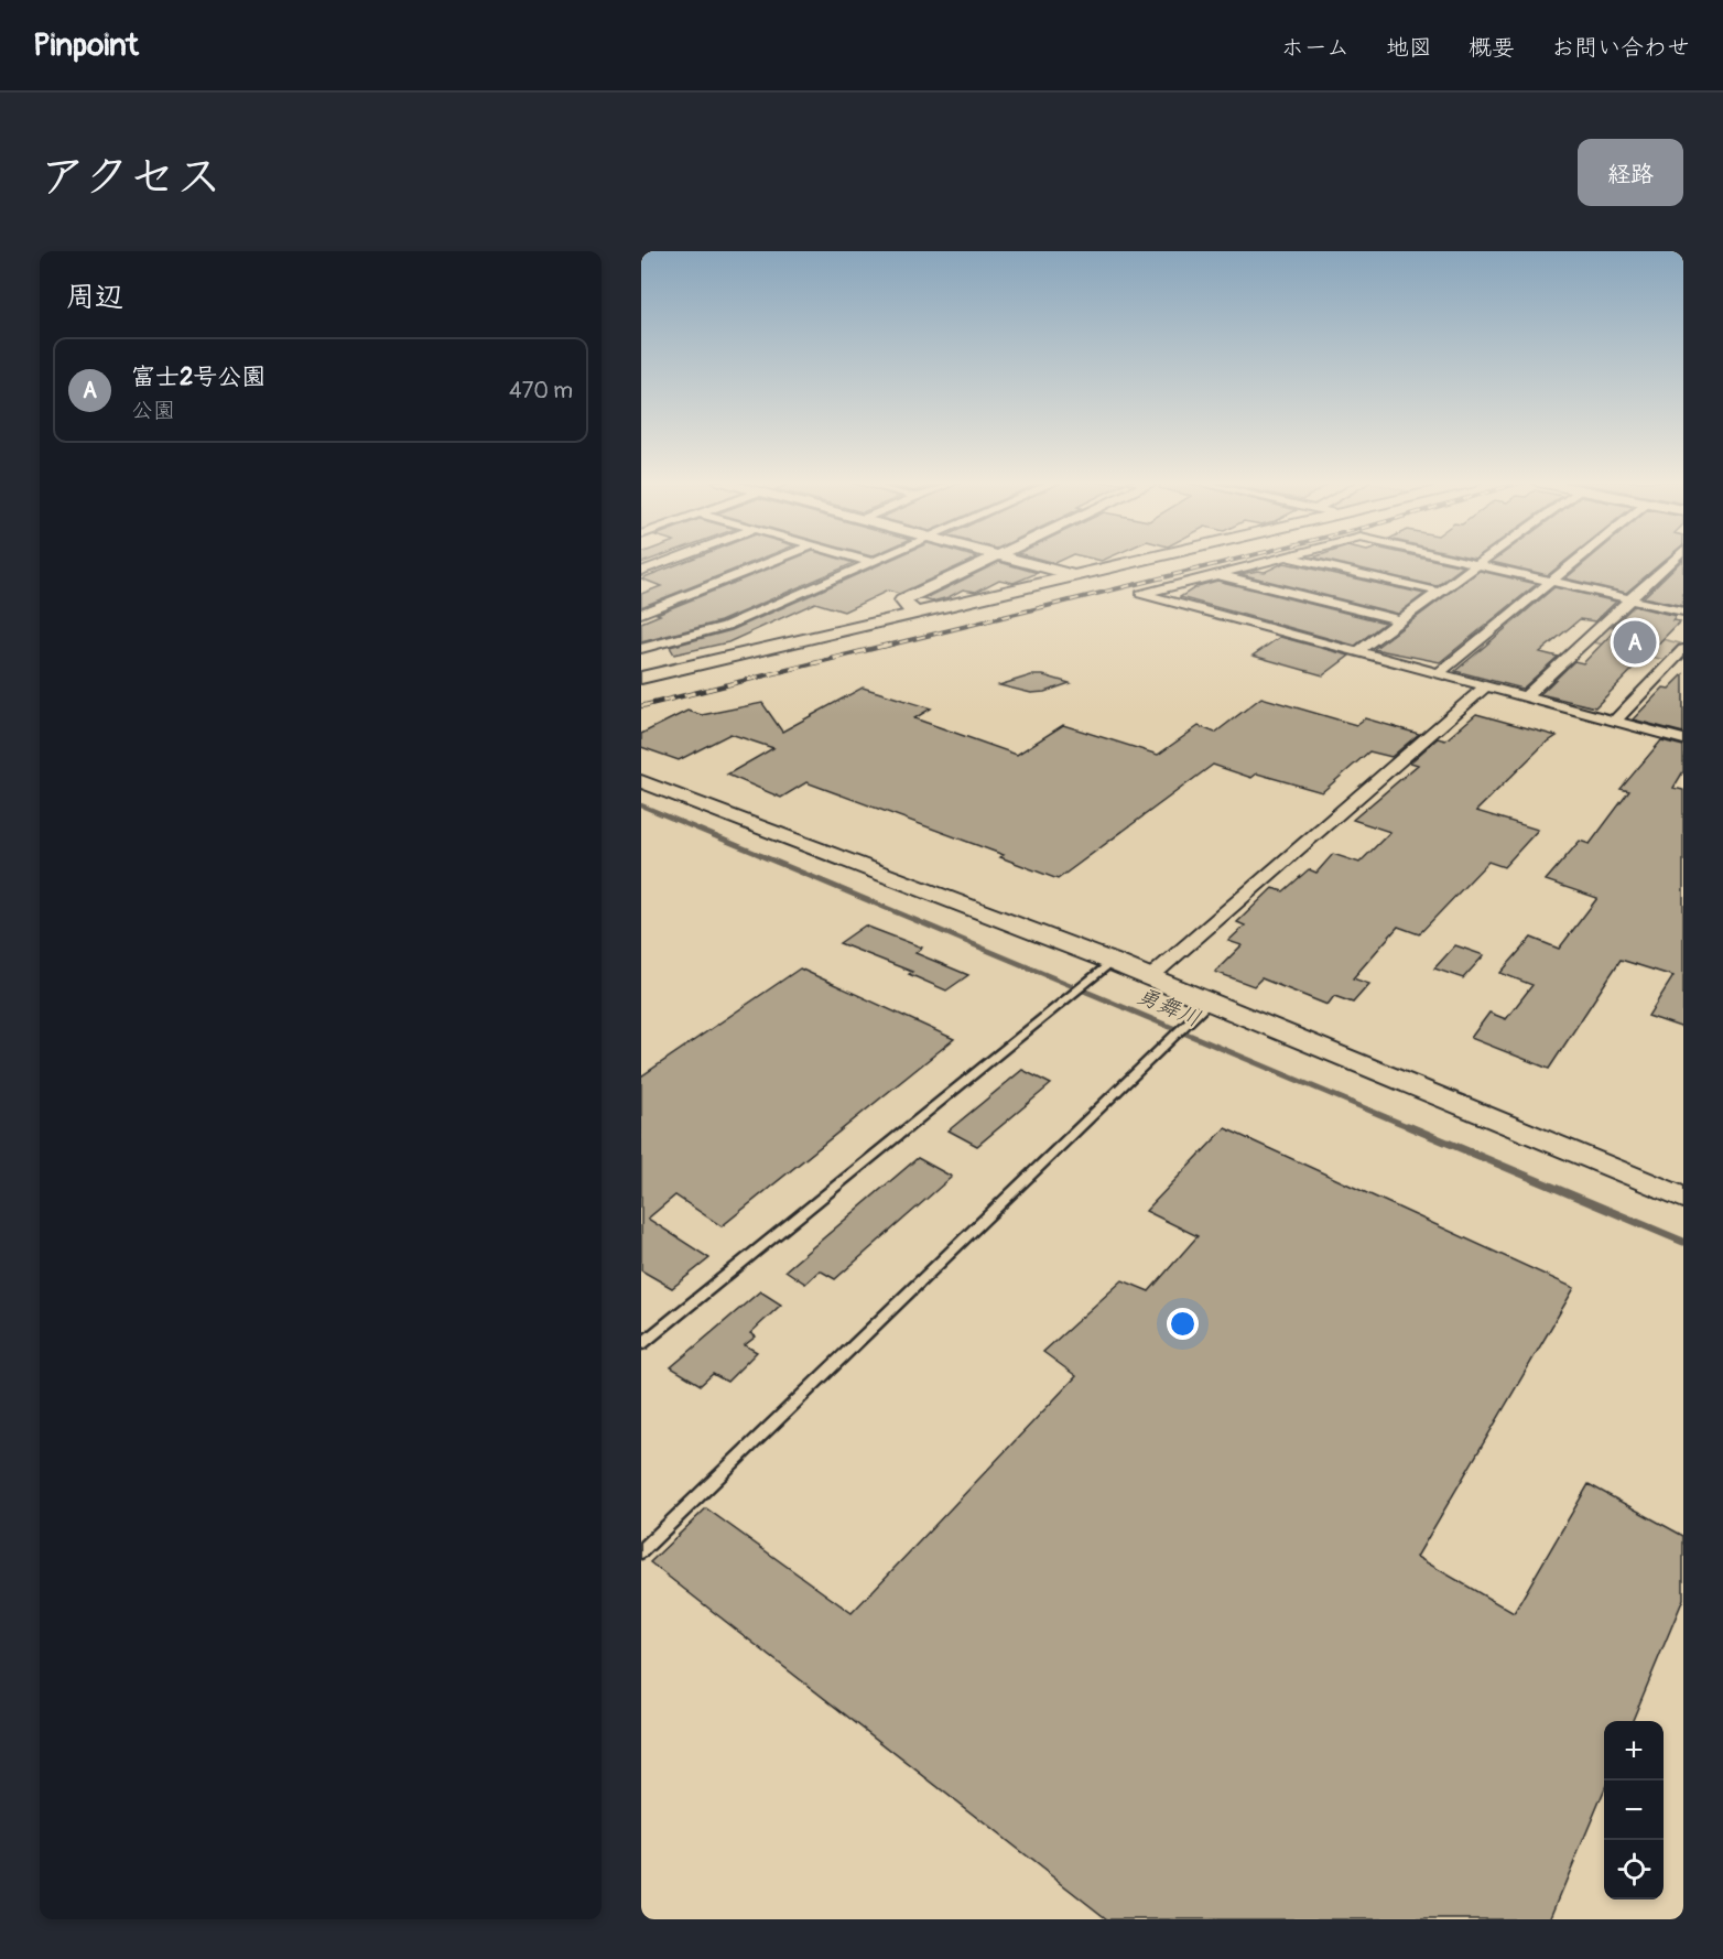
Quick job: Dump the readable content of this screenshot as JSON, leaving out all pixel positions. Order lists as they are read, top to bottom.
{
  "water": ["勇舞川"],
  "page": {
    "header": "Pinpoint",
    "nav": [
      "ホーム",
      "地図",
      "概要",
      "お問い合わせ"
    ],
    "title": "アクセス",
    "buttons": "経路",
    "heading": "周辺",
    "list": [
      {
        "mark": "A",
        "name": "富士2号公園",
        "note": "公園",
        "value": "470 m"
      }
    ],
    "pins": "A",
    "map_buttons": ["+", "−"]
  }
}
